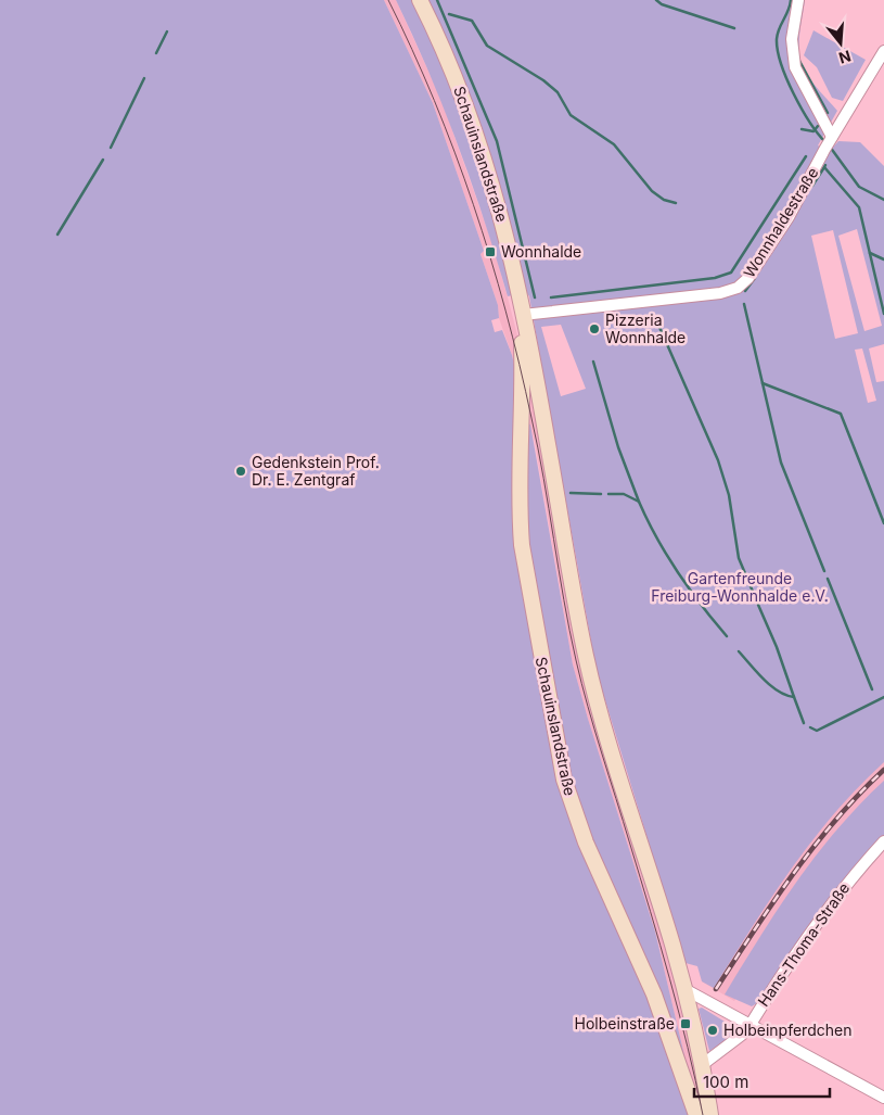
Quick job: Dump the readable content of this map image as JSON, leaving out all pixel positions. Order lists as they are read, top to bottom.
{
  "streets": {
    "main road": ["Schauinslandstraße"],
    "street": ["Wonnhaldestraße", "Hans-Thoma-Straße"]
  },
  "crossings": [
    ["Schauinslandstraße", "Wonnhaldestraße"]
  ],
  "parks": ["Gartenfreunde Freiburg-Wonnhalde e.V."],
  "places": {
    "transit": ["Wonnhalde", "Holbeinstraße"],
    "other": ["Pizzeria Wonnhalde", "Gedenkstein Prof. Dr. E. Zentgraf", "Holbeinpferdchen"]
  },
  "scale_bar": "100 m",
  "north": "bottom"
}
